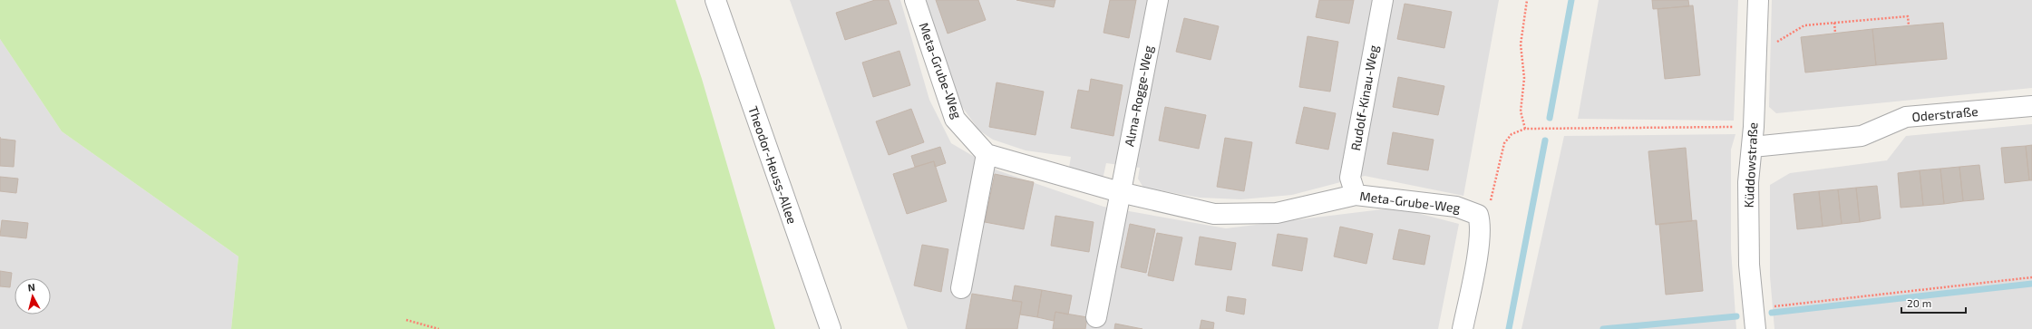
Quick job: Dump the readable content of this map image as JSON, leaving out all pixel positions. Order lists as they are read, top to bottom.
{
  "streets": {
    "street": [
      "Meta-Grube-Weg",
      "Alma-Rogge-Weg",
      "Rudolf-Kinau-Weg",
      "Oderstraße",
      "Theodor-Heuss-Allee",
      "Küddowstraße"
    ]
  },
  "crossings": [
    ["Meta-Grube-Weg", "Alma-Rogge-Weg"],
    ["Meta-Grube-Weg", "Rudolf-Kinau-Weg"],
    ["Oderstraße", "Küddowstraße"]
  ],
  "scale_bar": "20 m",
  "north": "top"
}
